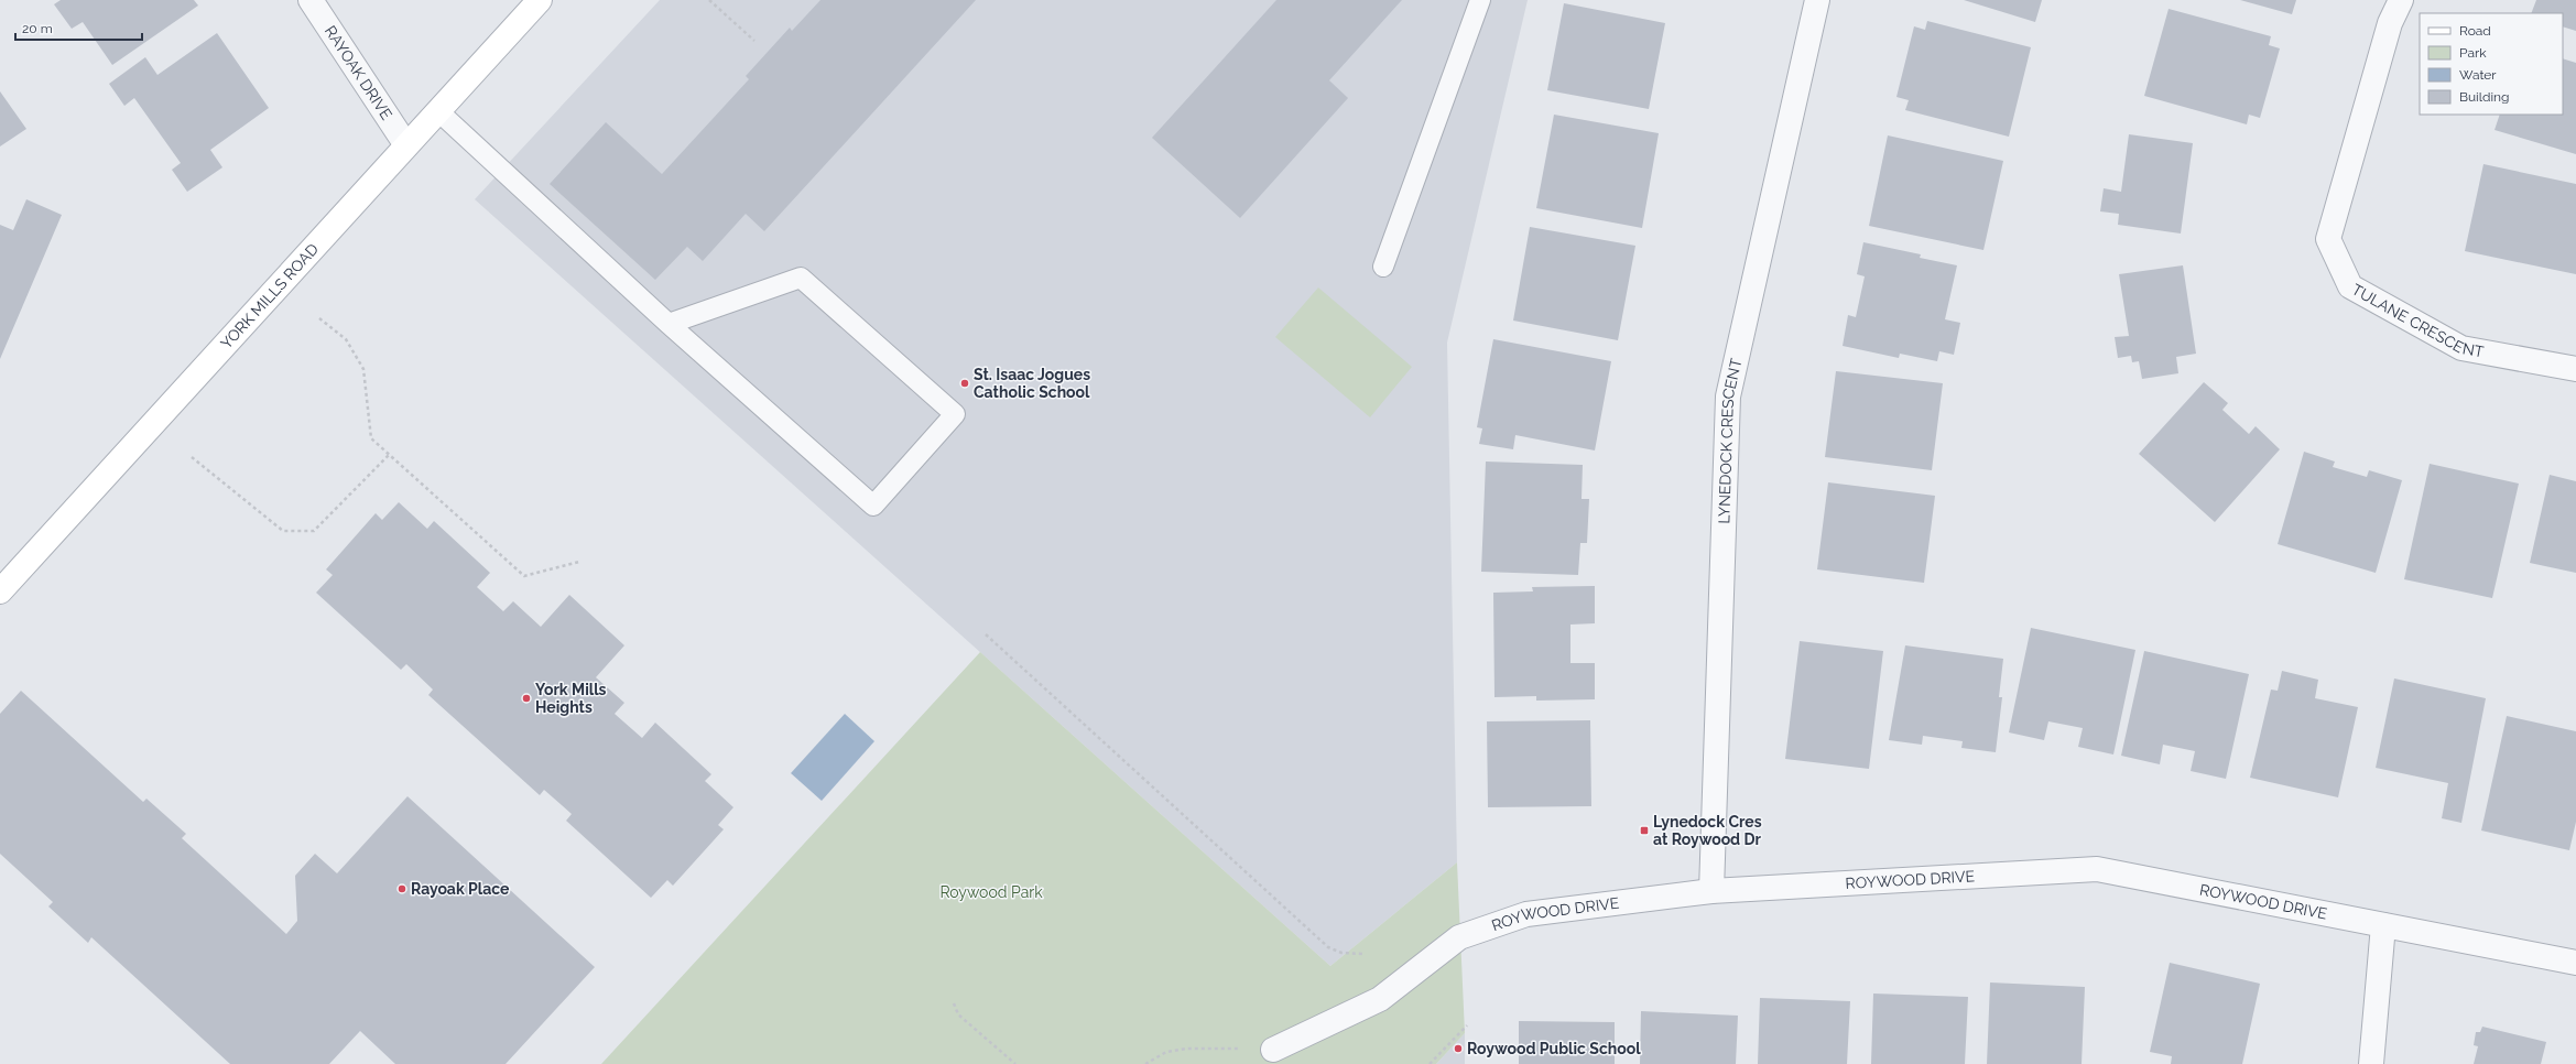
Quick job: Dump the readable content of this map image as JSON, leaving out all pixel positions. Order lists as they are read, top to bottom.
{
  "streets": {
    "street": [
      "RAYOAK DRIVE",
      "YORK MILLS ROAD",
      "TULANE CRESCENT",
      "LYNEDOCK CRESCENT",
      "ROYWOOD DRIVE"
    ]
  },
  "crossings": [
    ["RAYOAK DRIVE", "YORK MILLS ROAD"],
    ["LYNEDOCK CRESCENT", "ROYWOOD DRIVE"]
  ],
  "parks": ["Roywood Park"],
  "places": {
    "other": [
      "St. Isaac Jogues Catholic School",
      "York Mills Heights",
      "Rayoak Place",
      "Roywood Public School"
    ],
    "transit": ["Lynedock Cres at Roywood Dr"]
  },
  "legend": [
    "Road",
    "Park",
    "Water",
    "Building"
  ],
  "scale_bar": "20 m"
}
